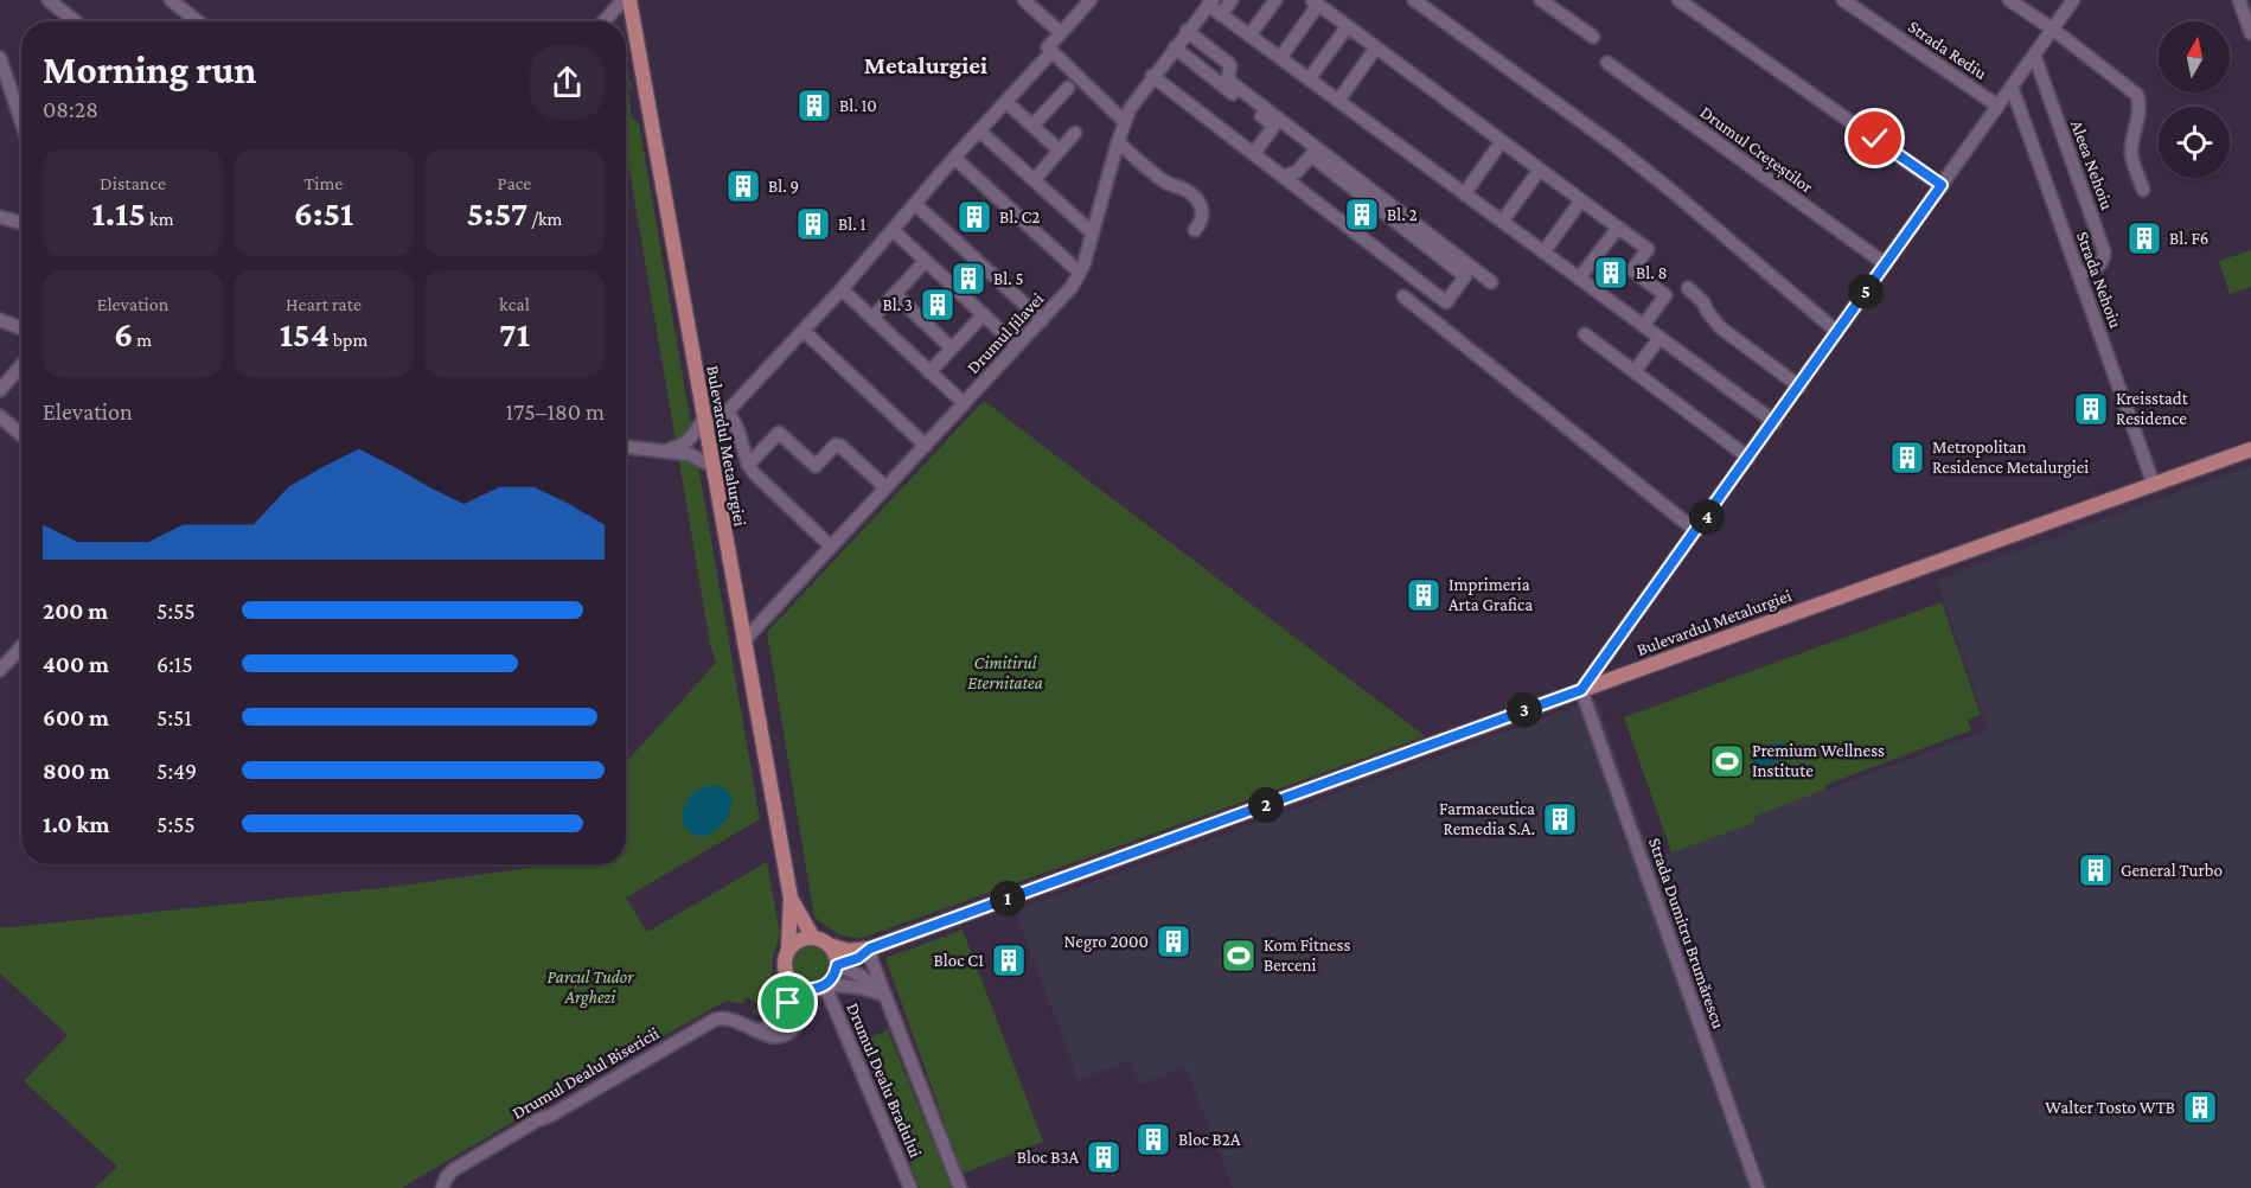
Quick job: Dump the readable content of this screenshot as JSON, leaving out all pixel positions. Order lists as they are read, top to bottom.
{
  "streets": {
    "main road": ["Bulevardul Metalurgiei"],
    "street": [
      "Strada Rediu",
      "Drumul Crețeștilor",
      "Aleea Nehoiu",
      "Strada Nehoiu",
      "Drumul Jilavei",
      "Strada Dumitru Brumărescu",
      "Drumul Dealul Bisericii",
      "Drumul Dealu Bradului"
    ]
  },
  "crossings": [
    ["Aleea Nehoiu", "Strada Nehoiu"],
    ["Strada Nehoiu", "Bulevardul Metalurgiei"],
    ["Drumul Jilavei", "Bulevardul Metalurgiei"],
    ["Bulevardul Metalurgiei", "Strada Dumitru Brumărescu"],
    ["Bulevardul Metalurgiei", "Drumul Dealul Bisericii"],
    ["Bulevardul Metalurgiei", "Drumul Dealu Bradului"],
    ["Drumul Dealul Bisericii", "Drumul Dealu Bradului"]
  ],
  "districts": ["Metalurgiei"],
  "parks": ["Cimitirul Eternitatea", "Parcul Tudor Arghezi"],
  "places": {
    "building": [
      "Bl. 10",
      "Bl. 9",
      "Bl. 2",
      "Bl. C2",
      "Bl. 1",
      "Bl. F6",
      "Bl. 8",
      "Bl. 5",
      "Bl. 3",
      "Kreisstadt Residence",
      "Metropolitan Residence Metalurgiei",
      "Imprimeria Arta Grafica",
      "Farmaceutica Remedia S.A.",
      "General Turbo",
      "Negro 2000",
      "Bloc C1",
      "Walter Tosto WTB",
      "Bloc B2A",
      "Bloc B3A"
    ],
    "sports": ["Premium Wellness Institute", "Kom Fitness Berceni"]
  },
  "north": "top",
  "page": {
    "heading": ["Morning run", "08:28"],
    "stats": [
      ["Distance", "1.15 km"],
      ["Time", "6:51"],
      ["Pace", "5:57 /km"],
      ["Elevation", "6 m"],
      ["Heart rate", "154 bpm"],
      ["kcal", "71"]
    ],
    "pins": [
      "5",
      "4",
      "3",
      "2",
      "1"
    ],
    "chart": ["Elevation", "175–180 m"],
    "list": [
      {
        "name": "200 m",
        "note": "5:55"
      },
      {
        "name": "400 m",
        "note": "6:15"
      },
      {
        "name": "600 m",
        "note": "5:51"
      },
      {
        "name": "800 m",
        "note": "5:49"
      },
      {
        "name": "1.0 km",
        "note": "5:55"
      }
    ]
  }
}
